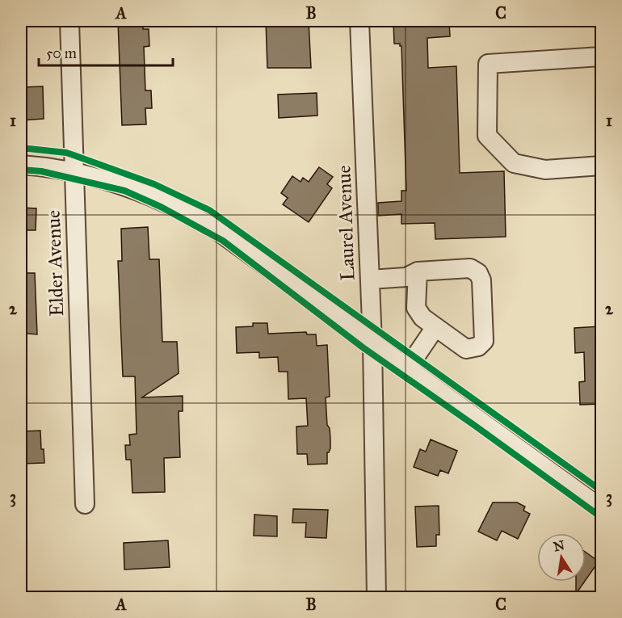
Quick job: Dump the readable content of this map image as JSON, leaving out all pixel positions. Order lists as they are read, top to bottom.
{
  "streets": {
    "street": ["Laurel Avenue", "Elder Avenue"]
  },
  "scale_bar": "50 m",
  "north": "top",
  "grid": {
    "columns": ["A", "B", "C"],
    "rows": ["1", "2", "3"]
  }
}
